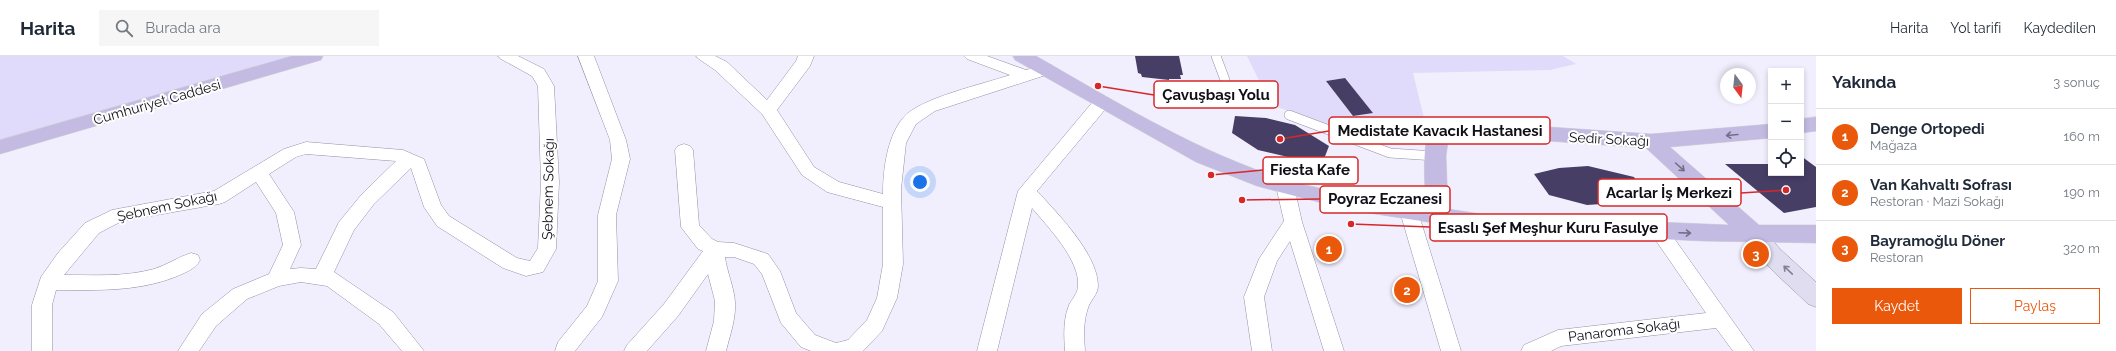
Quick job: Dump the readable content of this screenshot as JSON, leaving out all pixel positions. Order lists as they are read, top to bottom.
{
  "streets": {
    "main road": ["Cumhuriyet Caddesi", "Sedir Sokağı"],
    "street": ["Şebnem Sokağı", "Panaroma Sokağı"]
  },
  "places": [
    "Çavuşbaşı Yolu",
    "Medistate Kavacık Hastanesi",
    "Fiesta Kafe",
    "Acarlar İş Merkezi",
    "Poyraz Eczanesi",
    "Esaslı Şef Meşhur Kuru Fasulye"
  ],
  "north": "bottom",
  "page": {
    "header": "Harita",
    "search": "Burada ara",
    "nav": ["Harita", "Yol tarifi", "Kaydedilen"],
    "heading": ["Yakında", "3 sonuç"],
    "map_buttons": ["+", "−"],
    "list": [
      {
        "mark": "1",
        "name": "Denge Ortopedi",
        "note": "Mağaza",
        "value": "160 m"
      },
      {
        "mark": "2",
        "name": "Van Kahvaltı Sofrası",
        "note": "Restoran · Mazi Sokağı",
        "value": "190 m"
      },
      {
        "mark": "3",
        "name": "Bayramoğlu Döner",
        "note": "Restoran",
        "value": "320 m"
      }
    ],
    "pins": ["1", "3", "2"],
    "buttons": ["Kaydet", "Paylaş"]
  }
}
